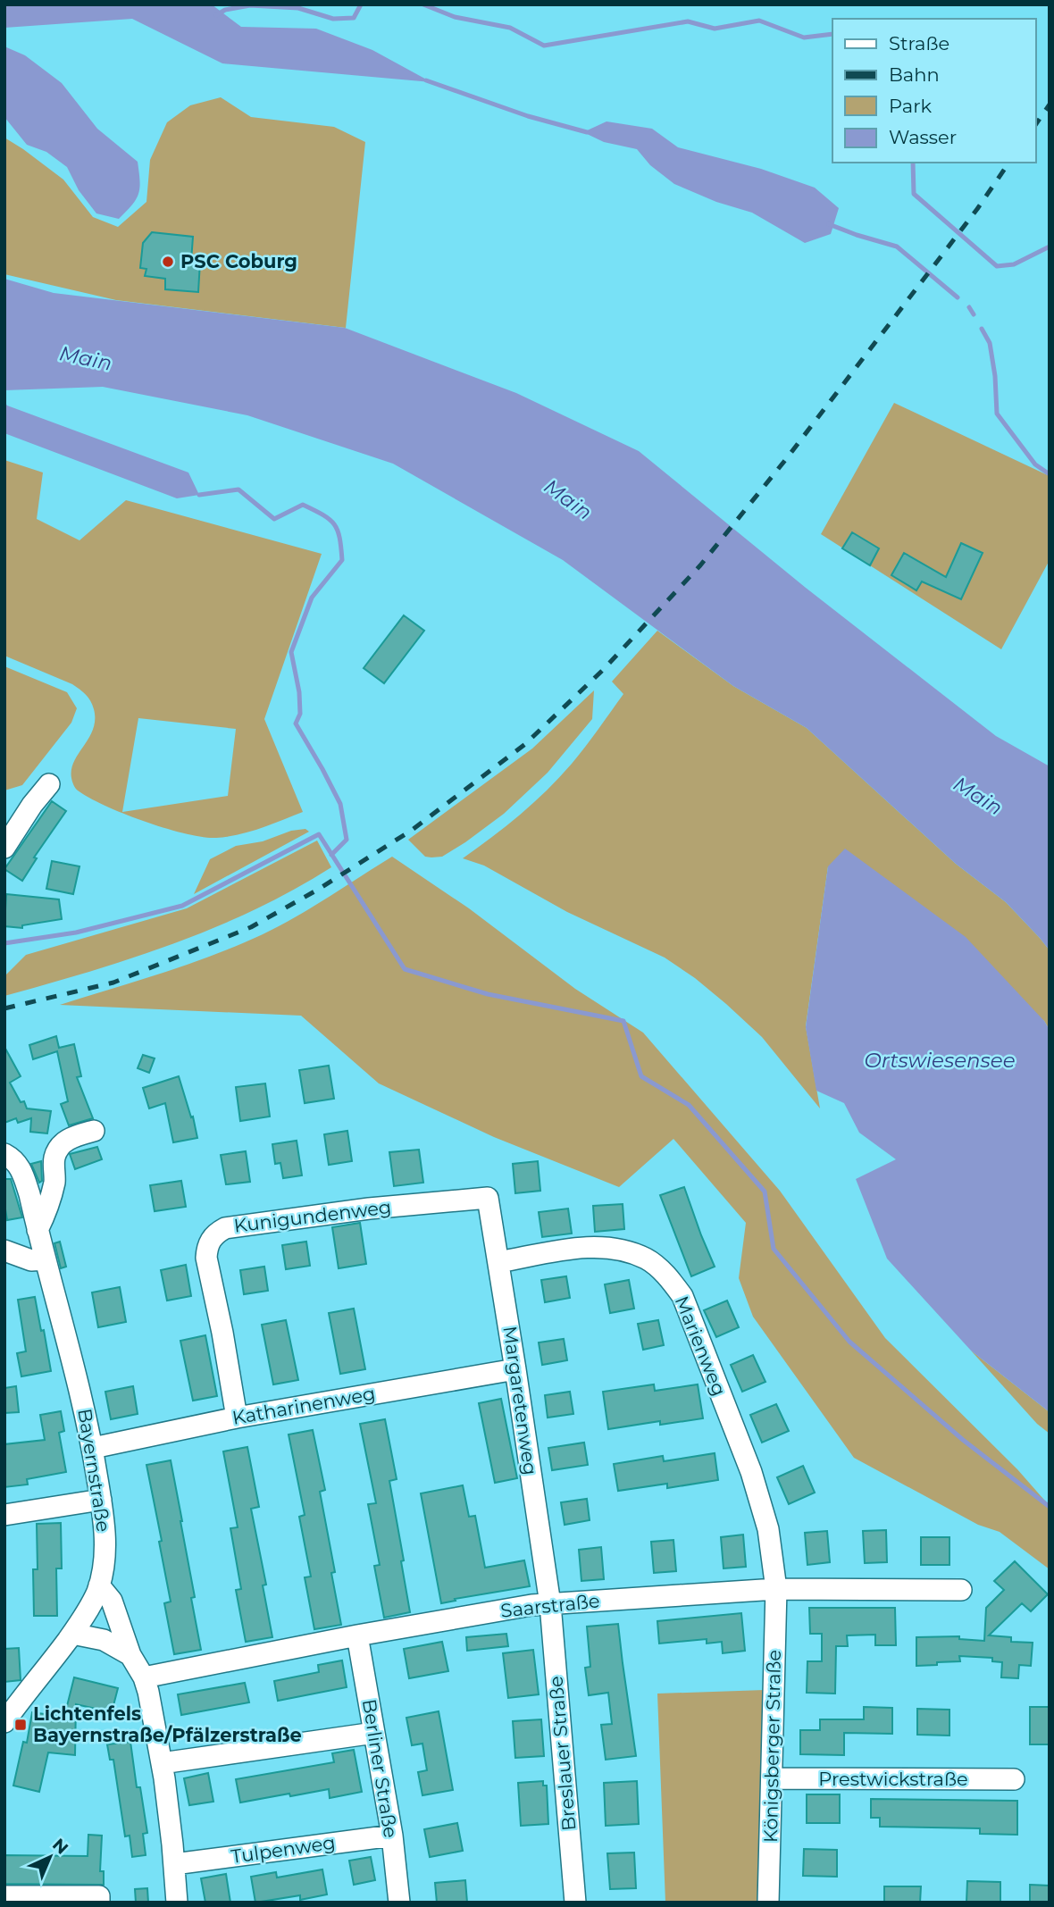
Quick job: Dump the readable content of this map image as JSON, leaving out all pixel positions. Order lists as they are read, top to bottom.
{
  "streets": {
    "street": [
      "Kunigundenweg",
      "Marienweg",
      "Margaretenweg",
      "Katharinenweg",
      "Bayernstraße",
      "Saarstraße",
      "Königsberger Straße",
      "Breslauer Straße",
      "Berliner Straße",
      "Prestwickstraße",
      "Tulpenweg"
    ]
  },
  "crossings": [
    ["Kunigundenweg", "Margaretenweg"],
    ["Kunigundenweg", "Katharinenweg"],
    ["Marienweg", "Margaretenweg"],
    ["Marienweg", "Saarstraße"],
    ["Marienweg", "Königsberger Straße"],
    ["Margaretenweg", "Katharinenweg"],
    ["Margaretenweg", "Saarstraße"],
    ["Margaretenweg", "Breslauer Straße"],
    ["Katharinenweg", "Bayernstraße"],
    ["Saarstraße", "Königsberger Straße"],
    ["Saarstraße", "Breslauer Straße"],
    ["Saarstraße", "Berliner Straße"],
    ["Königsberger Straße", "Prestwickstraße"],
    ["Berliner Straße", "Tulpenweg"]
  ],
  "water": ["Main", "Ortswiesensee"],
  "places": {
    "other": ["PSC Coburg"],
    "transit": ["Lichtenfels Bayernstraße/Pfälzerstraße"]
  },
  "legend": [
    "Straße",
    "Bahn",
    "Park",
    "Wasser"
  ],
  "north": "top right"
}
